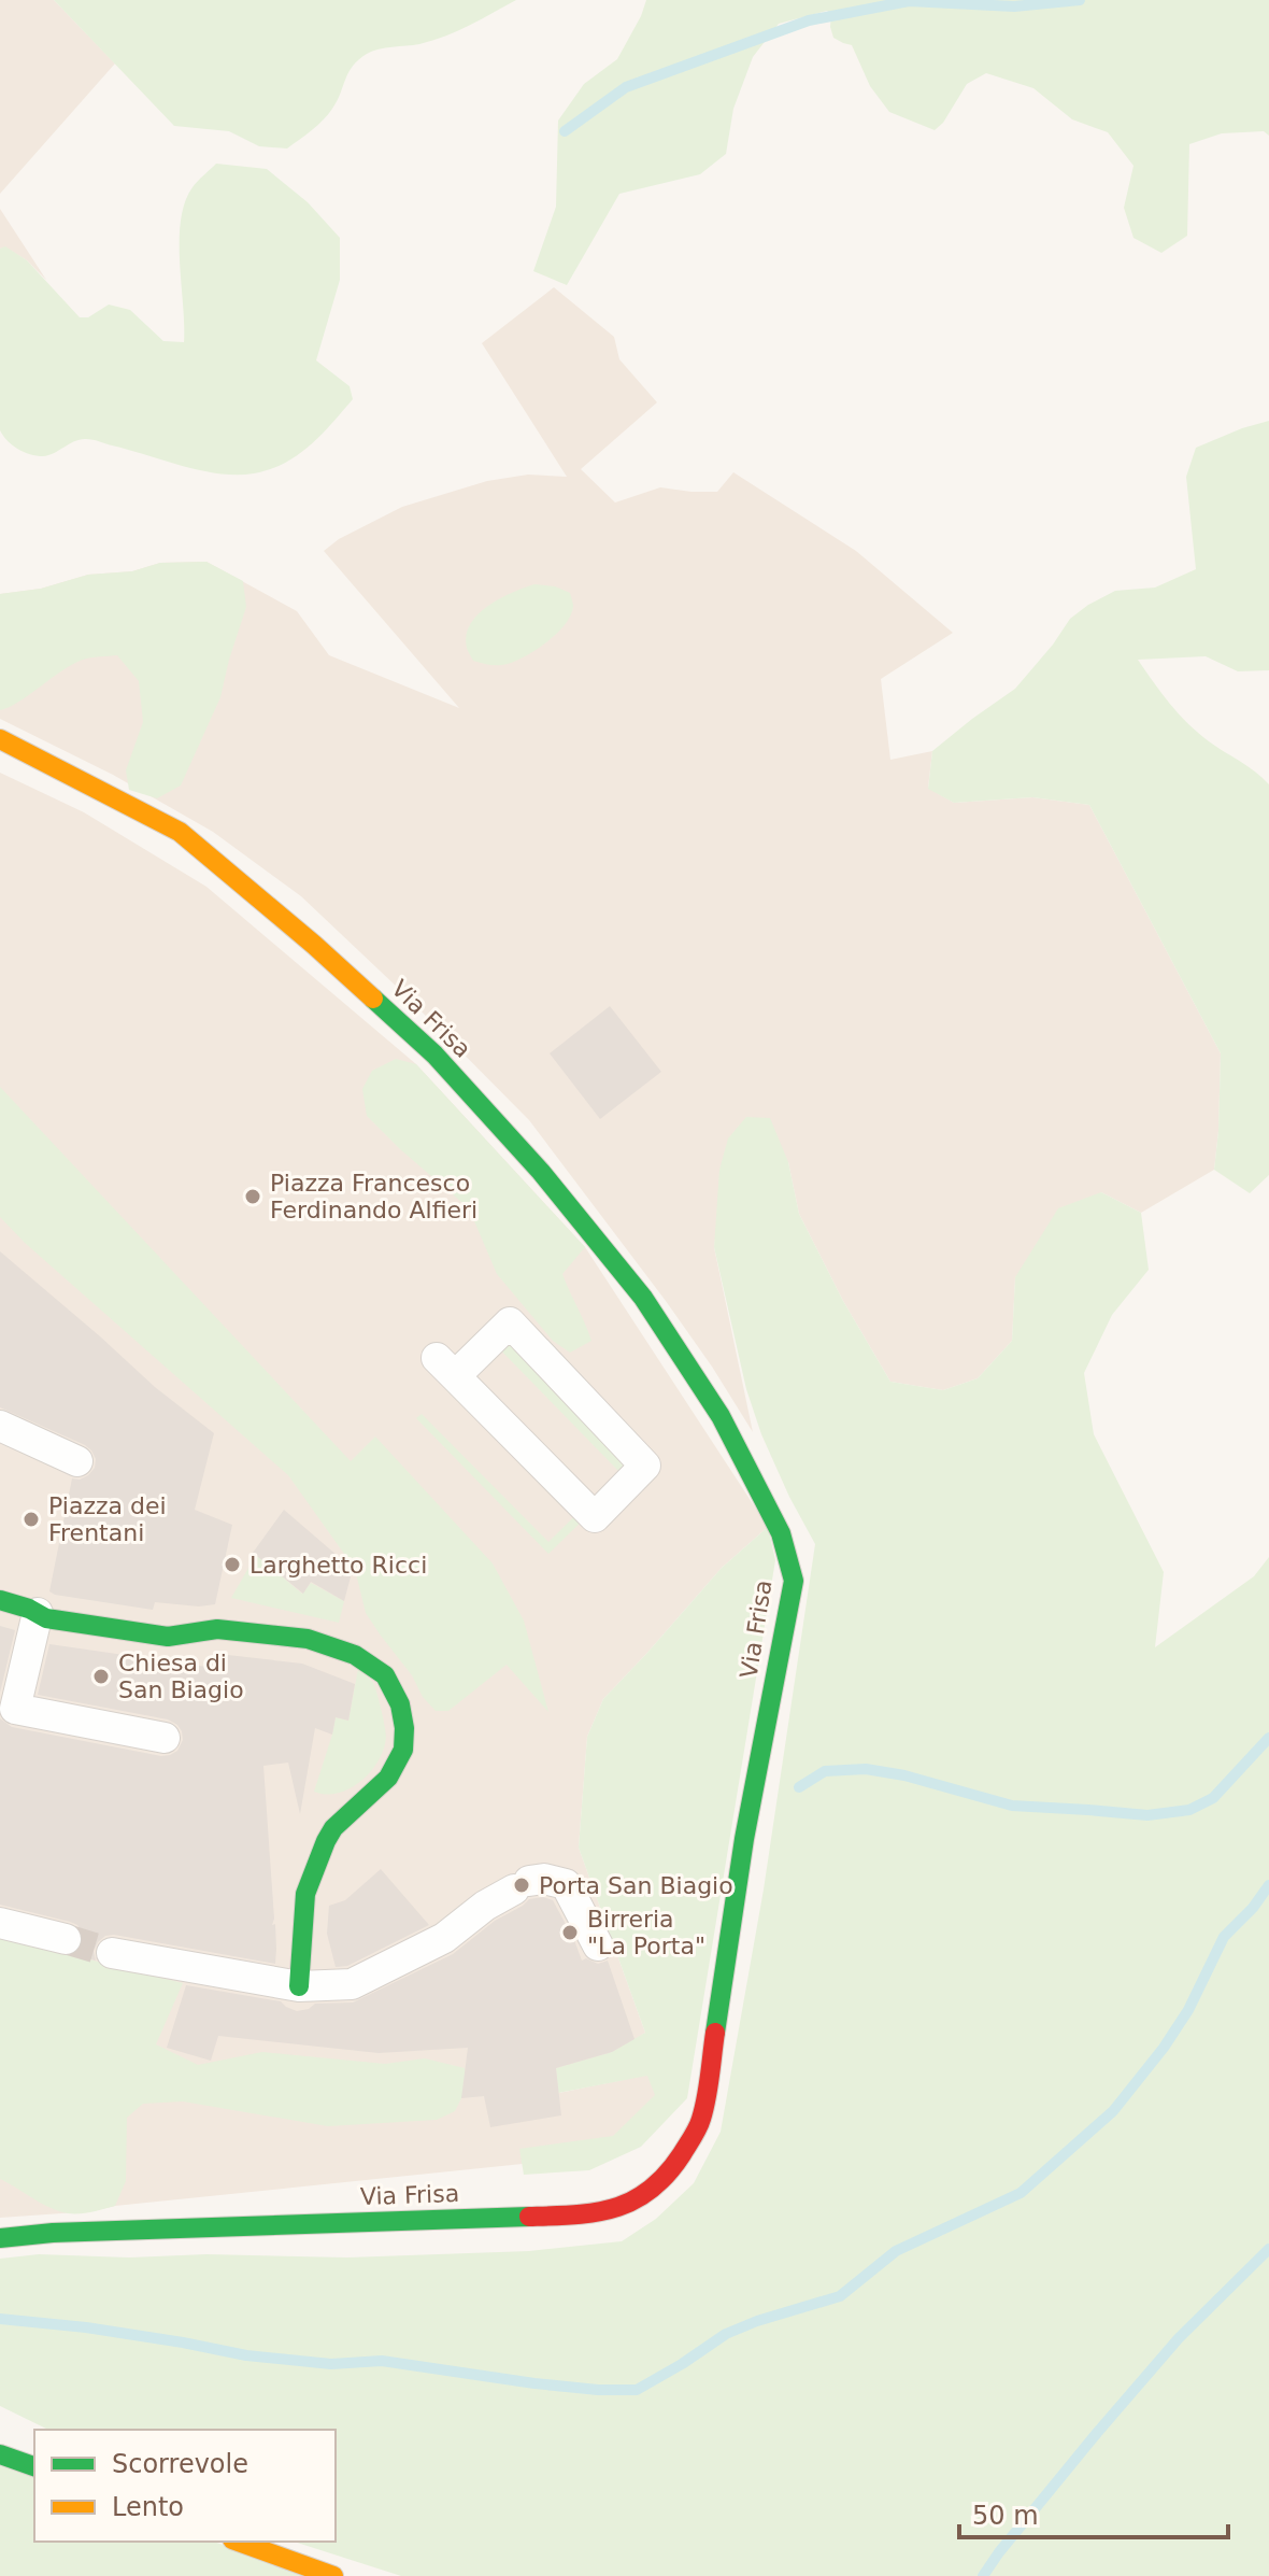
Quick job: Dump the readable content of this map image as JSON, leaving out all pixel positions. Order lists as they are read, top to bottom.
{
  "streets": {
    "street": ["Via Frisa"]
  },
  "places": [
    "Piazza Francesco Ferdinando Alfieri",
    "Piazza dei Frentani",
    "Larghetto Ricci",
    "Chiesa di San Biagio",
    "Porta San Biagio",
    "Birreria \"La Porta\""
  ],
  "legend": ["Scorrevole", "Lento"],
  "scale_bar": "50 m"
}
